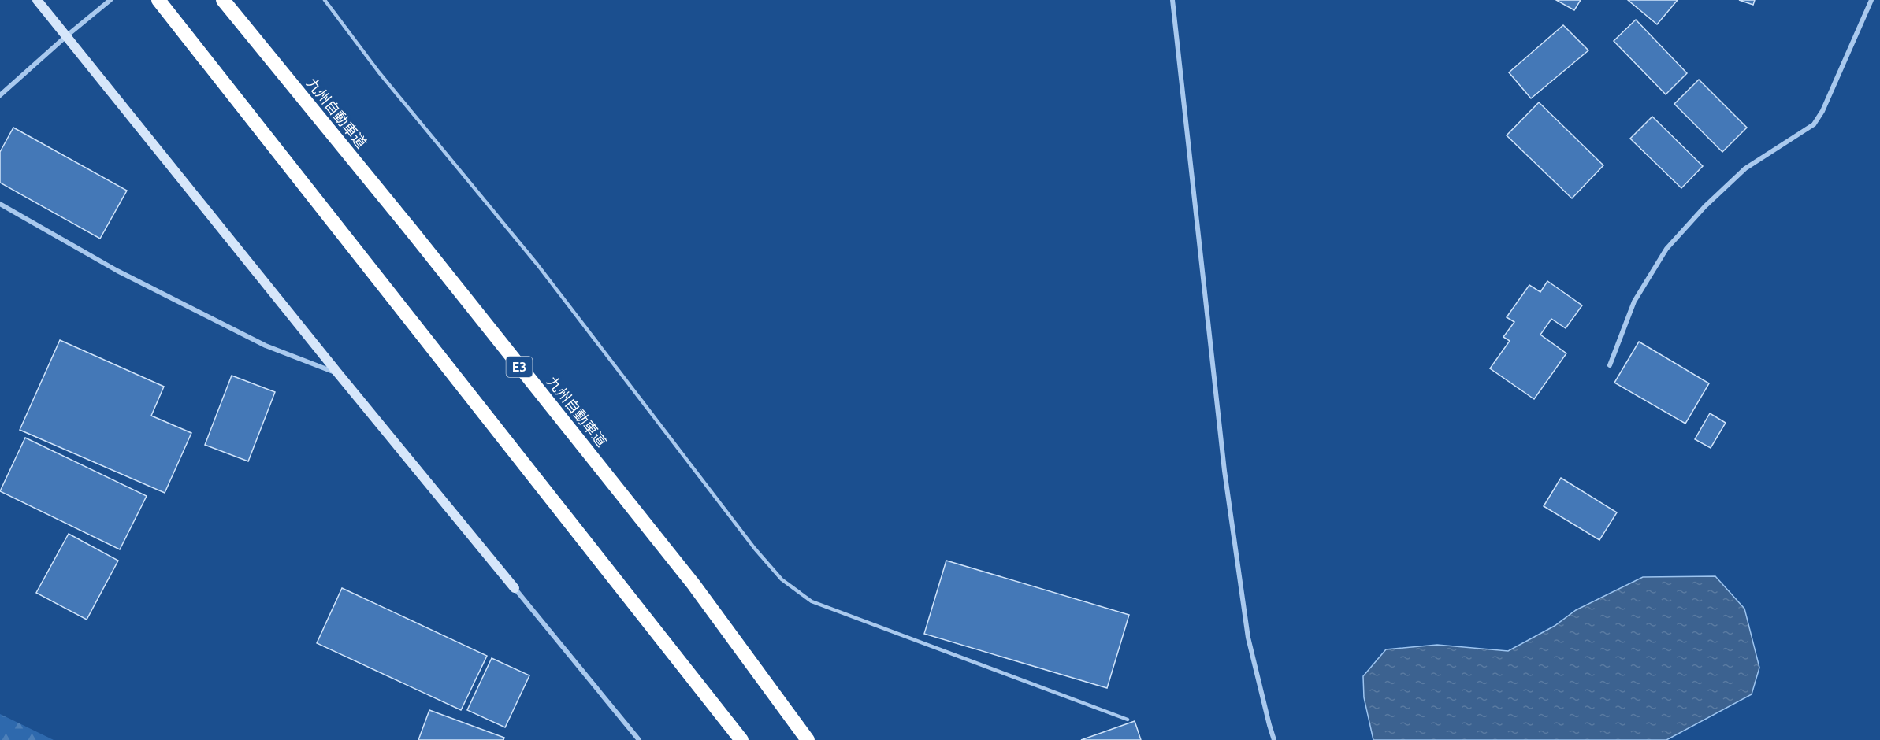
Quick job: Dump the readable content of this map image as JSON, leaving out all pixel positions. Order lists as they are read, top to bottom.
{
  "streets": {
    "highway": ["九州自動車道", "E3"]
  }
}
